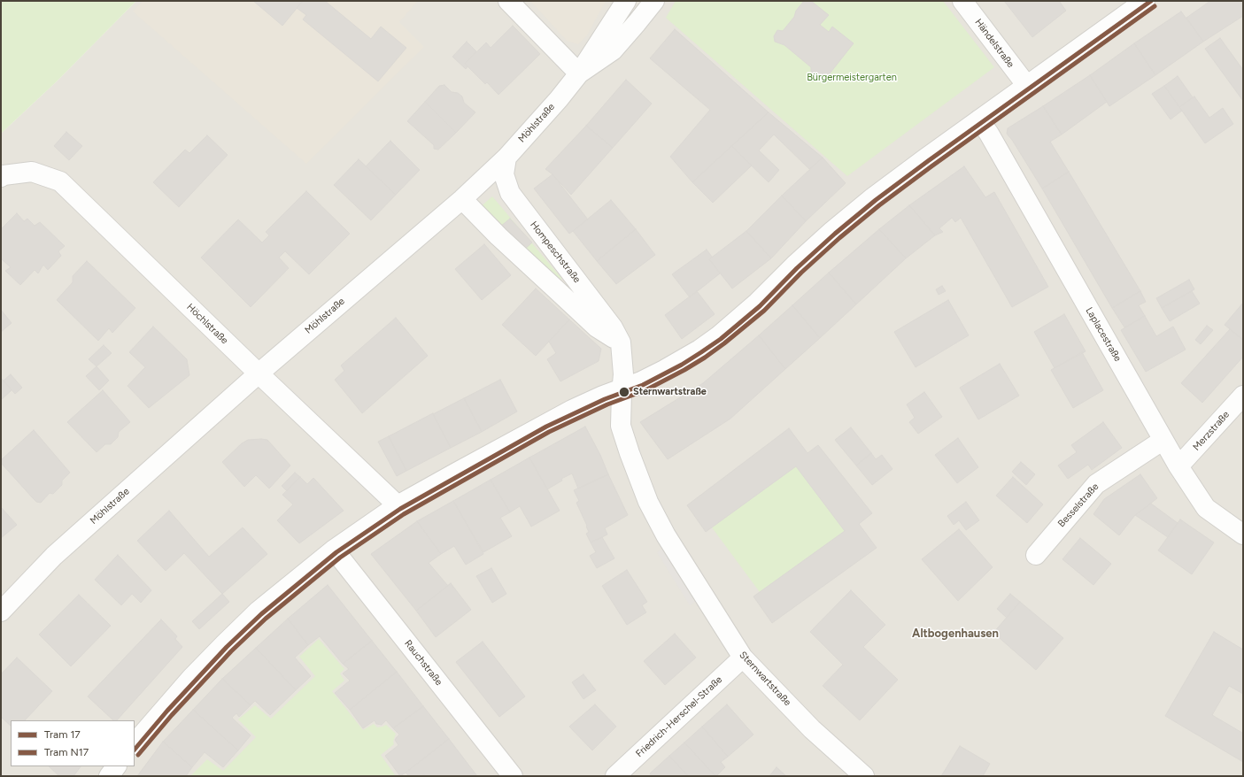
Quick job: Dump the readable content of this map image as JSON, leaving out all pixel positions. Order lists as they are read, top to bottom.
{
  "streets": {
    "street": [
      "Händelstraße",
      "Möhlstraße",
      "Hompeschstraße",
      "Höchlstraße",
      "Laplacestraße",
      "Merzstraße",
      "Besselstraße",
      "Rauchstraße",
      "Sternwartstraße",
      "Friedrich-Herschel-Straße"
    ]
  },
  "crossings": [
    ["Möhlstraße", "Hompeschstraße"],
    ["Möhlstraße", "Höchlstraße"],
    ["Hompeschstraße", "Sternwartstraße"],
    ["Laplacestraße", "Merzstraße"],
    ["Laplacestraße", "Besselstraße"],
    ["Sternwartstraße", "Friedrich-Herschel-Straße"]
  ],
  "districts": ["Altbogenhausen"],
  "parks": ["Bürgermeistergarten"],
  "places": ["Sternwartstraße"],
  "lines": ["tram line 17", "tram line N17"],
  "legend": ["Tram 17", "Tram N17"]
}
